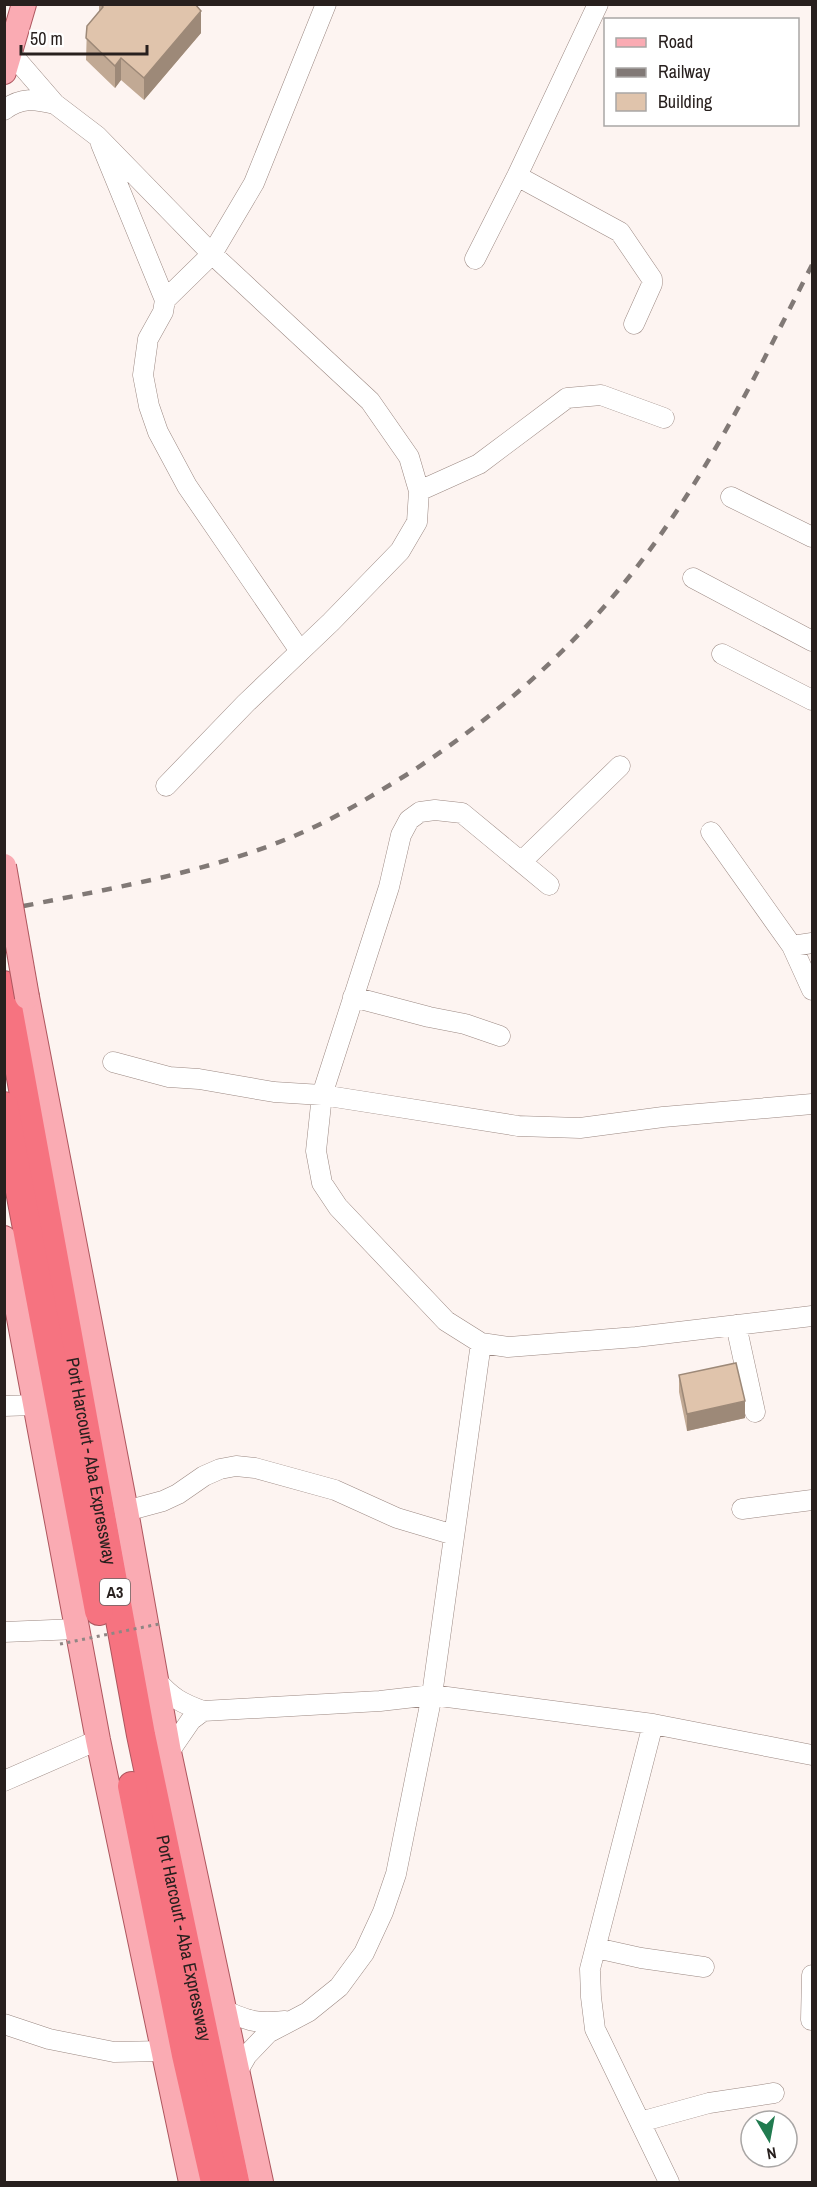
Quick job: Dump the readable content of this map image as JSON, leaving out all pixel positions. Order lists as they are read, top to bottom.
{
  "streets": {
    "highway": ["Port Harcourt - Aba Expressway", "A3"]
  },
  "legend": ["Road", "Railway", "Building"],
  "scale_bar": "50 m",
  "north": "bottom"
}
